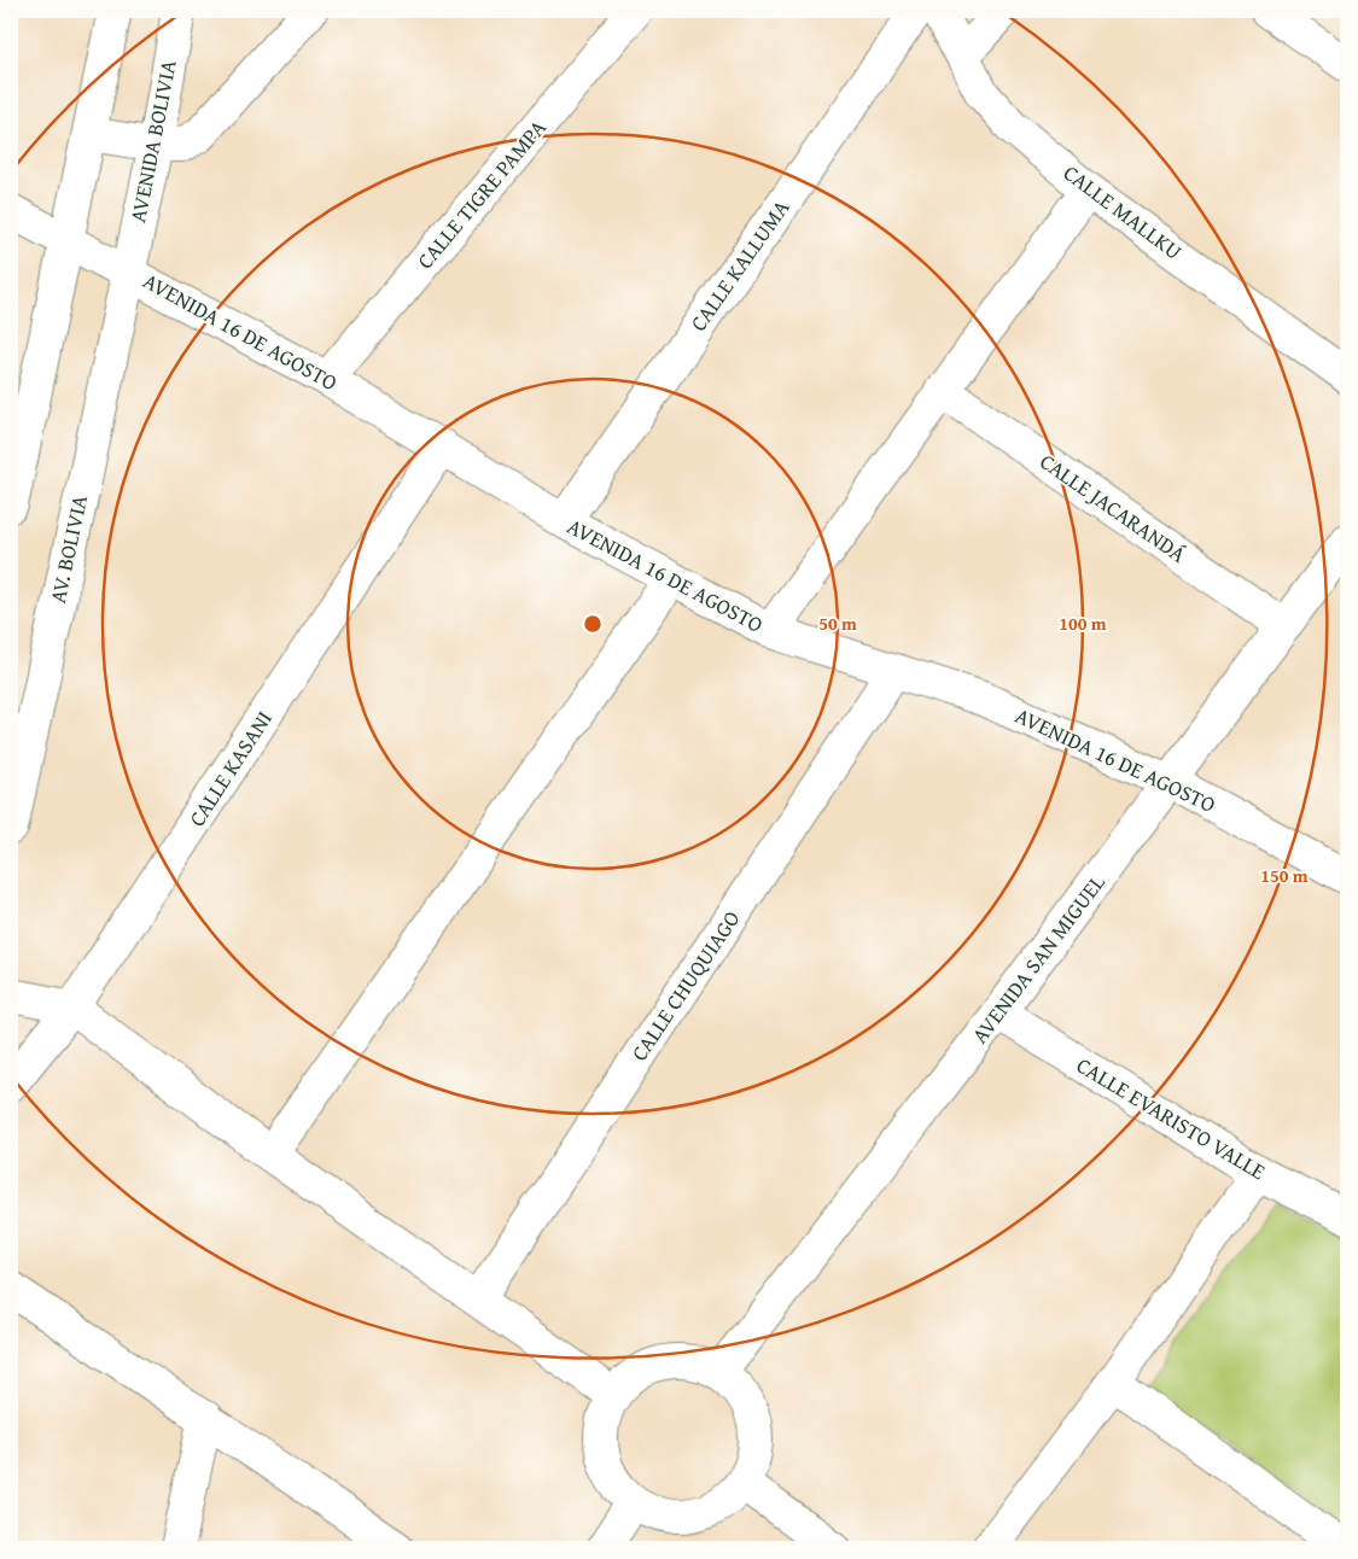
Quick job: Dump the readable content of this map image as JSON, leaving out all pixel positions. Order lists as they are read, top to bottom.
{
  "streets": {
    "street": [
      "AVENIDA BOLIVIA",
      "CALLE TIGRE PAMPA",
      "CALLE MALLKU",
      "CALLE KALLUMA",
      "AVENIDA 16 DE AGOSTO",
      "CALLE JACARANDÁ",
      "AV. BOLIVIA",
      "CALLE KASANI",
      "AVENIDA SAN MIGUEL",
      "CALLE CHUQUIAGO",
      "CALLE EVARISTO VALLE"
    ]
  },
  "crossings": [
    ["AVENIDA BOLIVIA", "AVENIDA 16 DE AGOSTO"],
    ["AVENIDA BOLIVIA", "AV. BOLIVIA"],
    ["CALLE TIGRE PAMPA", "AVENIDA 16 DE AGOSTO"],
    ["CALLE KALLUMA", "AVENIDA 16 DE AGOSTO"],
    ["AVENIDA 16 DE AGOSTO", "AV. BOLIVIA"],
    ["AVENIDA 16 DE AGOSTO", "CALLE KASANI"],
    ["AVENIDA 16 DE AGOSTO", "AVENIDA SAN MIGUEL"],
    ["AVENIDA 16 DE AGOSTO", "CALLE CHUQUIAGO"],
    ["CALLE JACARANDÁ", "AVENIDA SAN MIGUEL"],
    ["AVENIDA SAN MIGUEL", "CALLE EVARISTO VALLE"]
  ],
  "rings": ["50 m", "100 m", "150 m"]
}
